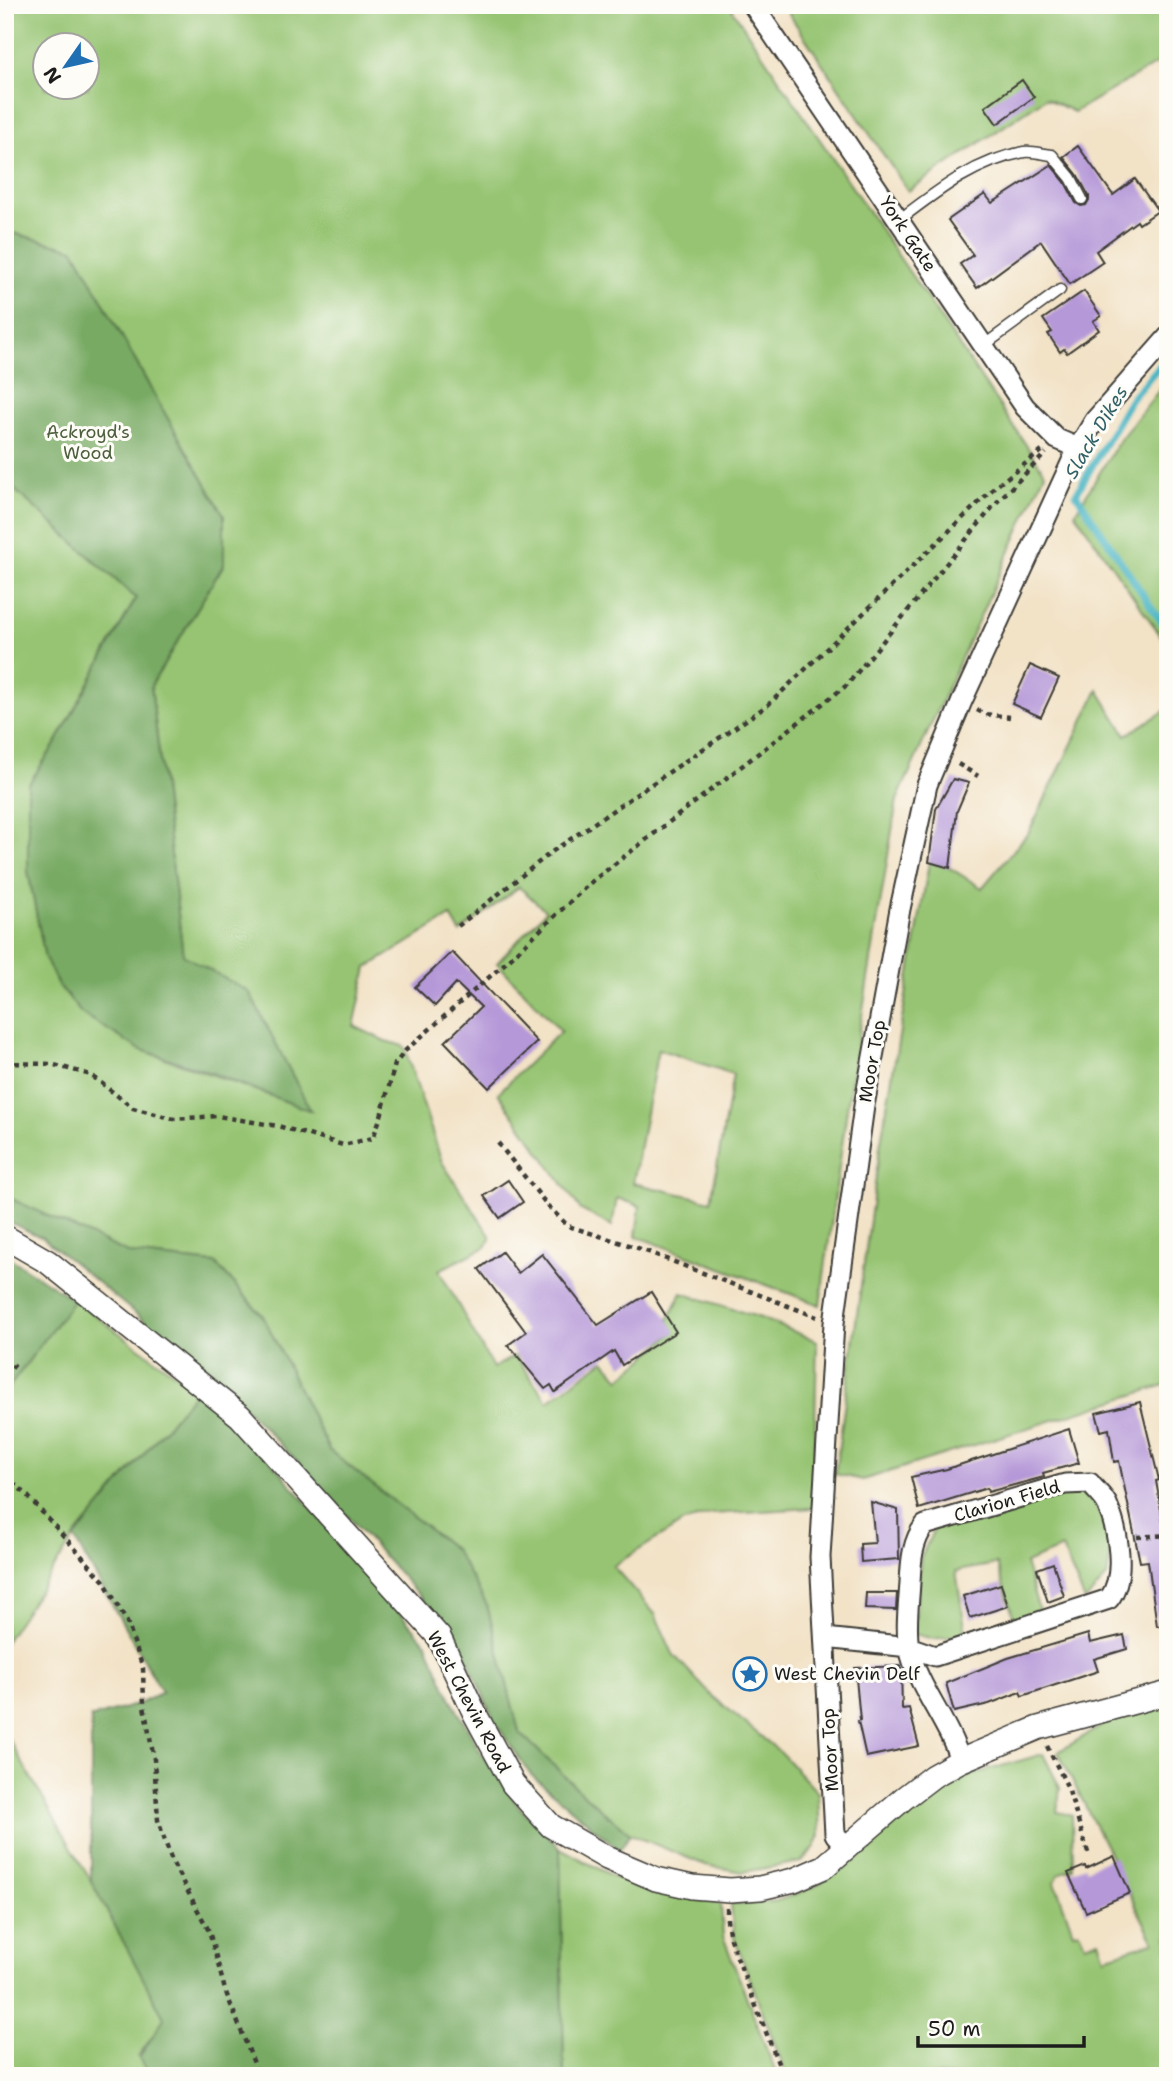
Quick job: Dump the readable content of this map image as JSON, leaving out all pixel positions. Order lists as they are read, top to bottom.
{
  "streets": {
    "street": [
      "York Gate",
      "Moor Top",
      "Clarion Field",
      "West Chevin Road"
    ]
  },
  "crossings": [
    ["York Gate", "Moor Top"],
    ["Moor Top", "West Chevin Road"],
    ["Clarion Field", "West Chevin Road"]
  ],
  "water": ["Slack Dikes"],
  "parks": ["Ackroyd's Wood"],
  "places": {
    "place": ["West Chevin Delf"]
  },
  "scale_bar": "50 m",
  "north": "bottom left"
}
